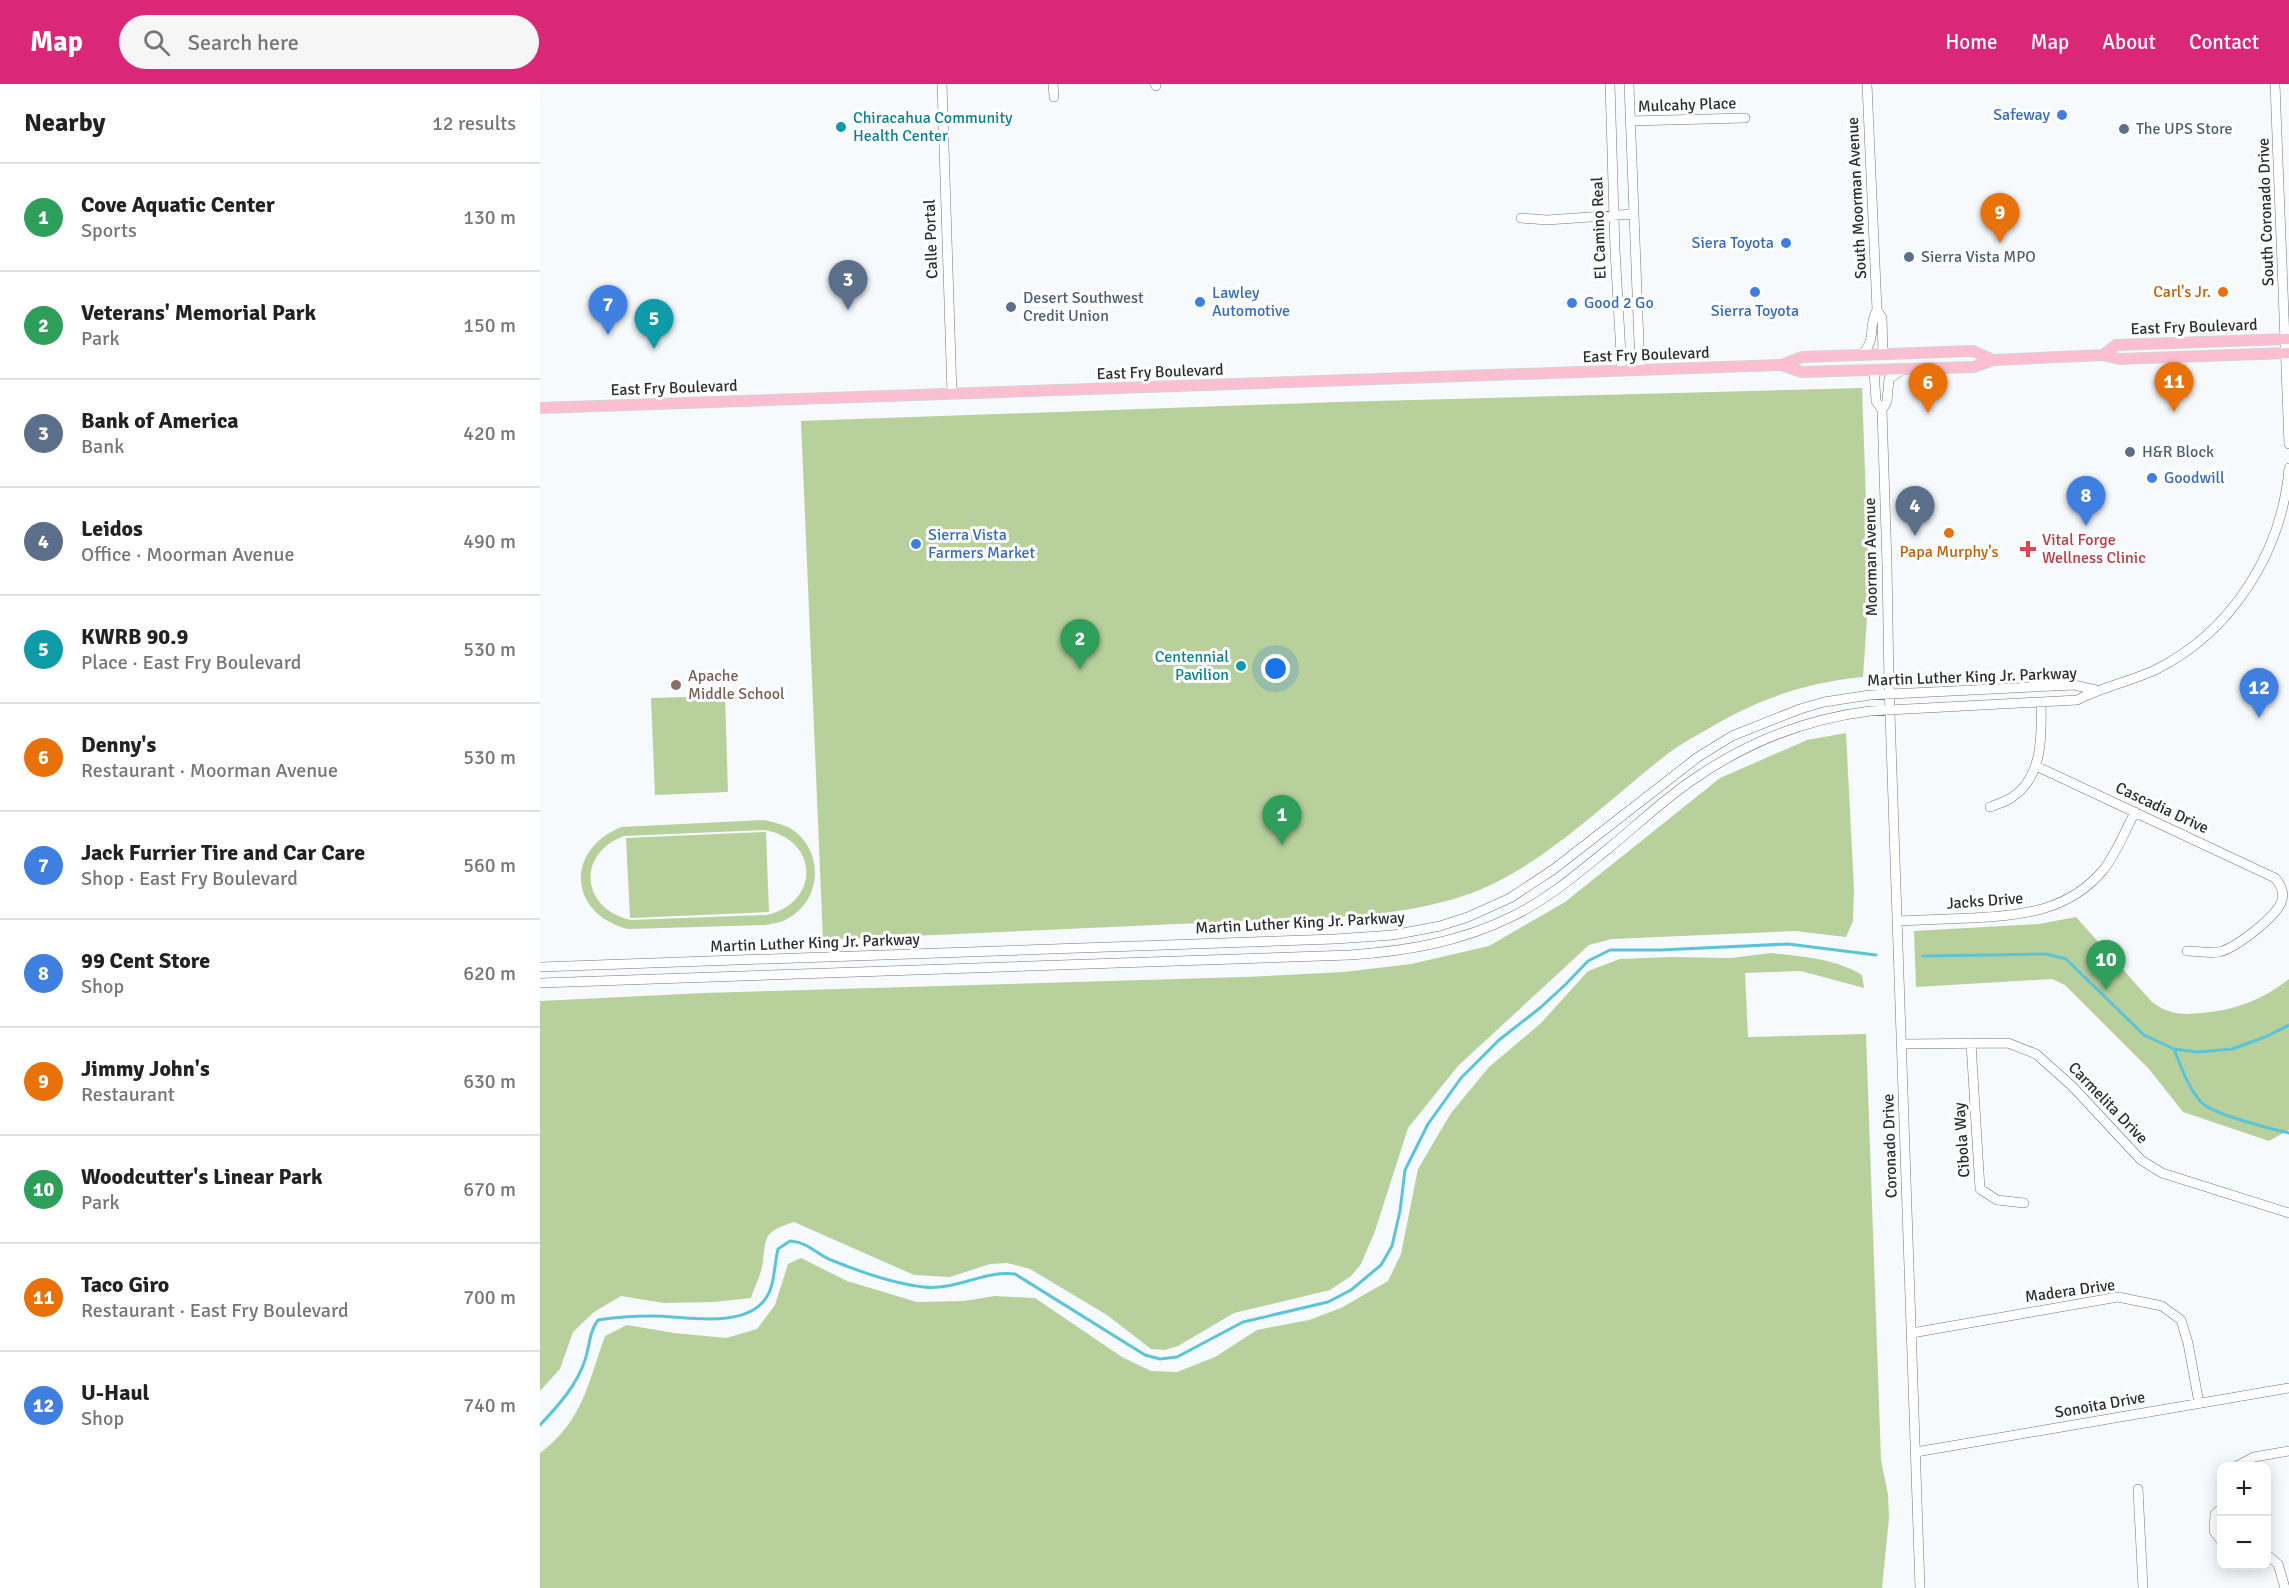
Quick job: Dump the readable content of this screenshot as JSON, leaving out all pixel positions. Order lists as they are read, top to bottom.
{
  "streets": {
    "main road": ["East Fry Boulevard"],
    "street": [
      "Mulcahy Place",
      "South Moorman Avenue",
      "South Coronado Drive",
      "El Camino Real",
      "Calle Portal",
      "Moorman Avenue",
      "Martin Luther King Jr. Parkway",
      "Cascadia Drive",
      "Jacks Drive",
      "Carmelita Drive",
      "Cibola Way",
      "Coronado Drive",
      "Madera Drive",
      "Sonoita Drive"
    ]
  },
  "crossings": [
    ["Mulcahy Place", "El Camino Real"],
    ["South Moorman Avenue", "East Fry Boulevard"],
    ["South Coronado Drive", "East Fry Boulevard"],
    ["El Camino Real", "East Fry Boulevard"],
    ["Calle Portal", "East Fry Boulevard"],
    ["East Fry Boulevard", "Moorman Avenue"],
    ["Moorman Avenue", "Martin Luther King Jr. Parkway"],
    ["Moorman Avenue", "Coronado Drive"],
    ["Martin Luther King Jr. Parkway", "Coronado Drive"],
    ["Cascadia Drive", "Jacks Drive"],
    ["Jacks Drive", "Coronado Drive"],
    ["Carmelita Drive", "Cibola Way"],
    ["Carmelita Drive", "Coronado Drive"],
    ["Coronado Drive", "Madera Drive"],
    ["Coronado Drive", "Sonoita Drive"],
    ["Madera Drive", "Sonoita Drive"]
  ],
  "places": {
    "other": [
      "Safeway",
      "Chiracahua Community Health Center",
      "The UPS Store",
      "Siera Toyota",
      "Sierra Vista MPO",
      "Sierra Toyota",
      "Carl's Jr.",
      "Lawley Automotive",
      "Good 2 Go",
      "Desert Southwest Credit Union",
      "H&R Block",
      "Goodwill",
      "Papa Murphy's",
      "Sierra Vista Farmers Market",
      "Centennial Pavilion",
      "Apache Middle School"
    ],
    "health": ["Vital Forge Wellness Clinic"]
  },
  "page": {
    "header": "Map",
    "search": "Search here",
    "nav": [
      "Home",
      "Map",
      "About",
      "Contact"
    ],
    "heading": ["Nearby", "12 results"],
    "list": [
      {
        "mark": "1",
        "name": "Cove Aquatic Center",
        "note": "Sports",
        "value": "130 m"
      },
      {
        "mark": "2",
        "name": "Veterans' Memorial Park",
        "note": "Park",
        "value": "150 m"
      },
      {
        "mark": "3",
        "name": "Bank of America",
        "note": "Bank",
        "value": "420 m"
      },
      {
        "mark": "4",
        "name": "Leidos",
        "note": "Office · Moorman Avenue",
        "value": "490 m"
      },
      {
        "mark": "5",
        "name": "KWRB 90.9",
        "note": "Place · East Fry Boulevard",
        "value": "530 m"
      },
      {
        "mark": "6",
        "name": "Denny's",
        "note": "Restaurant · Moorman Avenue",
        "value": "530 m"
      },
      {
        "mark": "7",
        "name": "Jack Furrier Tire and Car Care",
        "note": "Shop · East Fry Boulevard",
        "value": "560 m"
      },
      {
        "mark": "8",
        "name": "99 Cent Store",
        "note": "Shop",
        "value": "620 m"
      },
      {
        "mark": "9",
        "name": "Jimmy John's",
        "note": "Restaurant",
        "value": "630 m"
      },
      {
        "mark": "10",
        "name": "Woodcutter's Linear Park",
        "note": "Park",
        "value": "670 m"
      },
      {
        "mark": "11",
        "name": "Taco Giro",
        "note": "Restaurant · East Fry Boulevard",
        "value": "700 m"
      },
      {
        "mark": "12",
        "name": "U-Haul",
        "note": "Shop",
        "value": "740 m"
      }
    ],
    "pins": [
      "9",
      "3",
      "7",
      "5",
      "11",
      "6",
      "8",
      "4",
      "2",
      "12",
      "1",
      "10"
    ],
    "map_buttons": ["+", "−"]
  }
}
